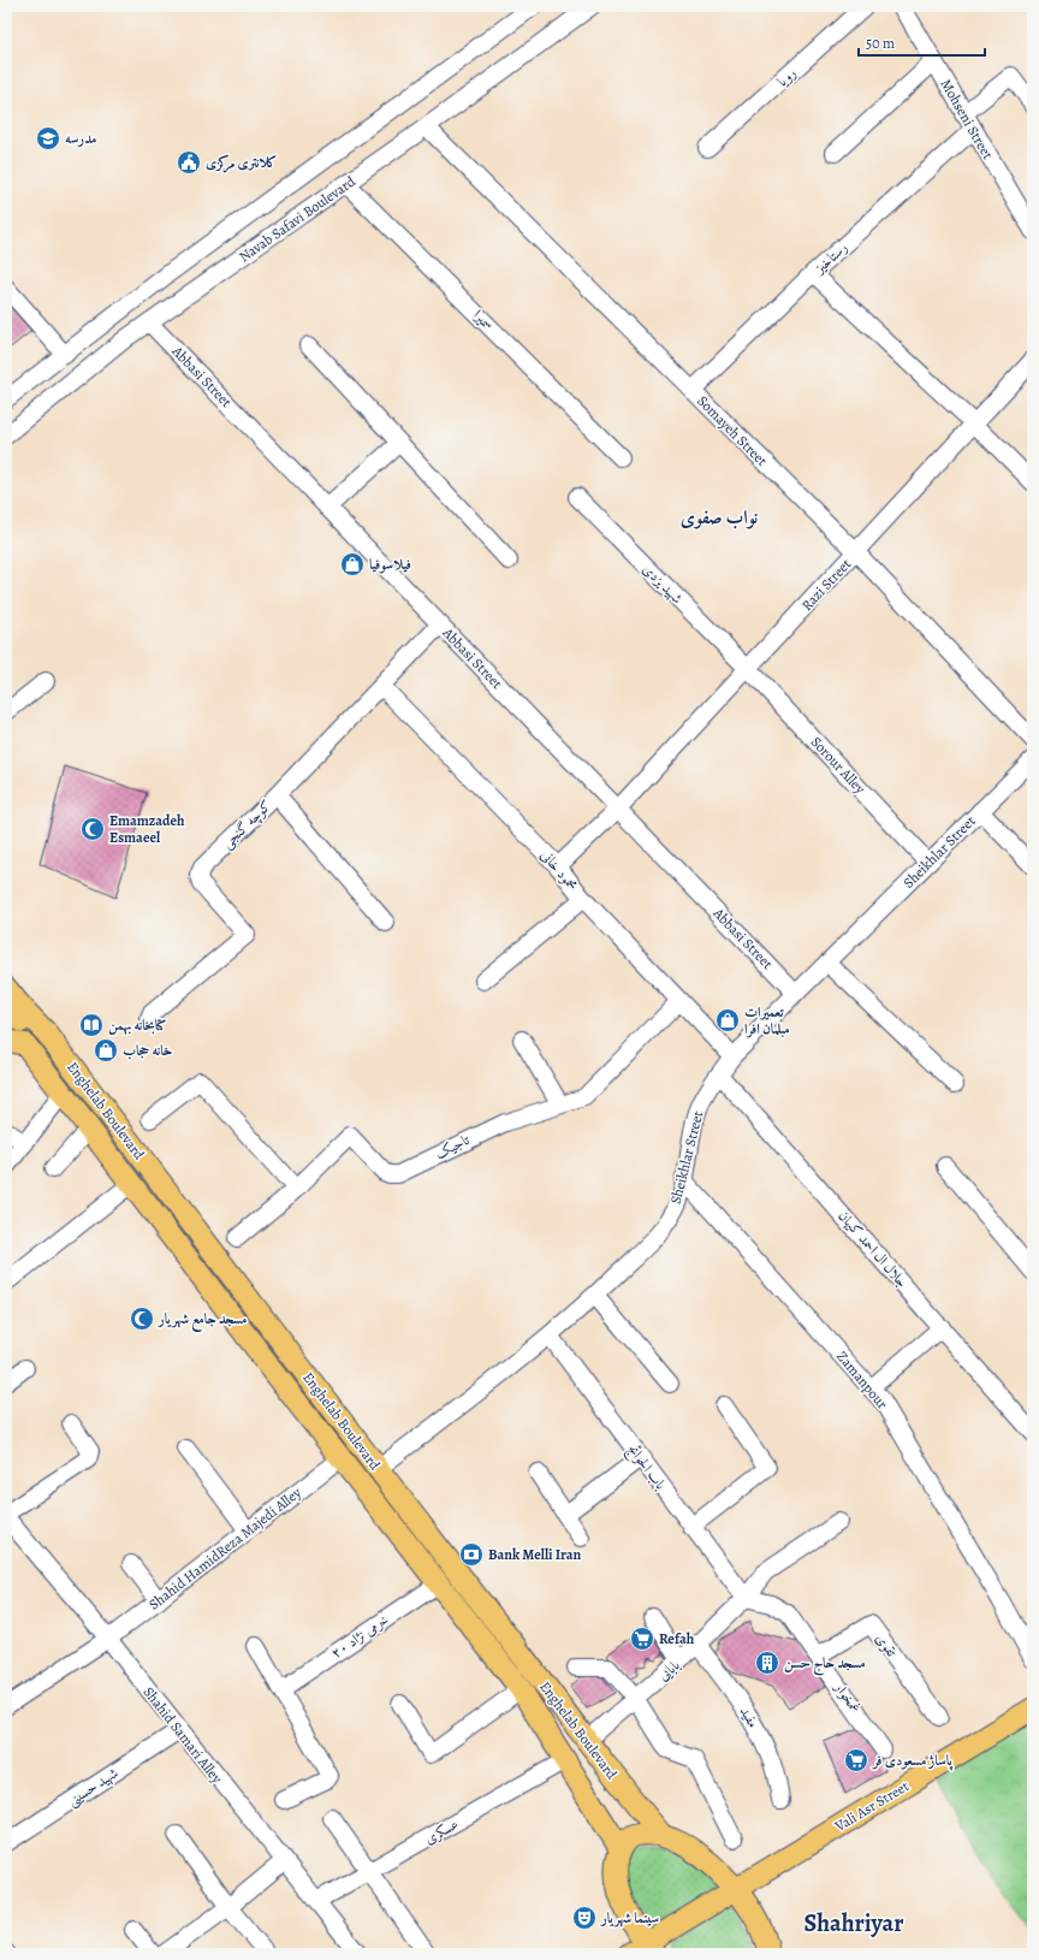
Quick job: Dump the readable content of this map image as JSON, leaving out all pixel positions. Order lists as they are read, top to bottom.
{
  "streets": {
    "main road": ["Enghelab Boulevard", "Vali Asr Street"],
    "street": [
      "رویا",
      "Mohseni Street",
      "Navab Safavi Boulevard",
      "رستاخیز",
      "سمیرا",
      "Abbasi Street",
      "Somayeh Street",
      "شهید یزدی",
      "Razi Street",
      "Sorour Alley",
      "کوچه گنجی",
      "Sheikhlar Street",
      "محمود خانی",
      "تاجیک",
      "جلال ال احمد کیهان",
      "Zamanpour",
      "باب الحوائج",
      "Shahid HamidReza Majedi Alley",
      "خرمی نژاد ۲۰",
      "تقوی",
      "بابایی",
      "غمخوار",
      "مفید",
      "Shahid Samari Alley",
      "شهید حسینی",
      "عسکری"
    ]
  },
  "crossings": [
    ["Mohseni Street", "رستاخیز"],
    ["Navab Safavi Boulevard", "سمیرا"],
    ["Navab Safavi Boulevard", "Abbasi Street"],
    ["Navab Safavi Boulevard", "Somayeh Street"],
    ["رستاخیز", "Somayeh Street"],
    ["Abbasi Street", "Razi Street"],
    ["Abbasi Street", "کوچه گنجی"],
    ["Abbasi Street", "Sheikhlar Street"],
    ["Somayeh Street", "Razi Street"],
    ["شهید یزدی", "Razi Street"],
    ["شهید یزدی", "Sorour Alley"],
    ["Razi Street", "Sorour Alley"],
    ["Razi Street", "محمود خانی"],
    ["Sorour Alley", "Sheikhlar Street"],
    ["کوچه گنجی", "محمود خانی"],
    ["Sheikhlar Street", "محمود خانی"],
    ["Sheikhlar Street", "Enghelab Boulevard"],
    ["Sheikhlar Street", "جلال ال احمد کیهان"],
    ["Sheikhlar Street", "Zamanpour"],
    ["Sheikhlar Street", "باب الحوائج"],
    ["محمود خانی", "تاجیک"],
    ["Enghelab Boulevard", "Shahid HamidReza Majedi Alley"],
    ["Enghelab Boulevard", "خرمی نژاد ۲۰"],
    ["Enghelab Boulevard", "بابایی"],
    ["Enghelab Boulevard", "عسکری"],
    ["باب الحوائج", "بابایی"],
    ["باب الحوائج", "غمخوار"],
    ["Shahid HamidReza Majedi Alley", "Shahid Samari Alley"],
    ["تقوی", "غمخوار"],
    ["بابایی", "غمخوار"],
    ["بابایی", "مفید"],
    ["Shahid Samari Alley", "شهید حسینی"],
    ["Shahid Samari Alley", "عسکری"]
  ],
  "districts": ["نواب صفوی", "Shahriyar"],
  "places": {
    "school or university": ["مدرسه"],
    "public building": ["کلانتری مرکزی"],
    "shop": ["فیلاسوفیا", "تعمیرات مبلمان افرا", "خانه حجاب"],
    "mosque": ["Emamzadeh Esmaeel", "مسجد جامع شهریار"],
    "library": ["کتابخانه بهمن"],
    "bank": ["Bank Melli Iran"],
    "supermarket": ["Refah", "پاساژ مسعودی فر"],
    "building": ["مسجد حاج حسن"],
    "theatre": ["سینما شهریار"]
  },
  "scale_bar": "50 m"
}
